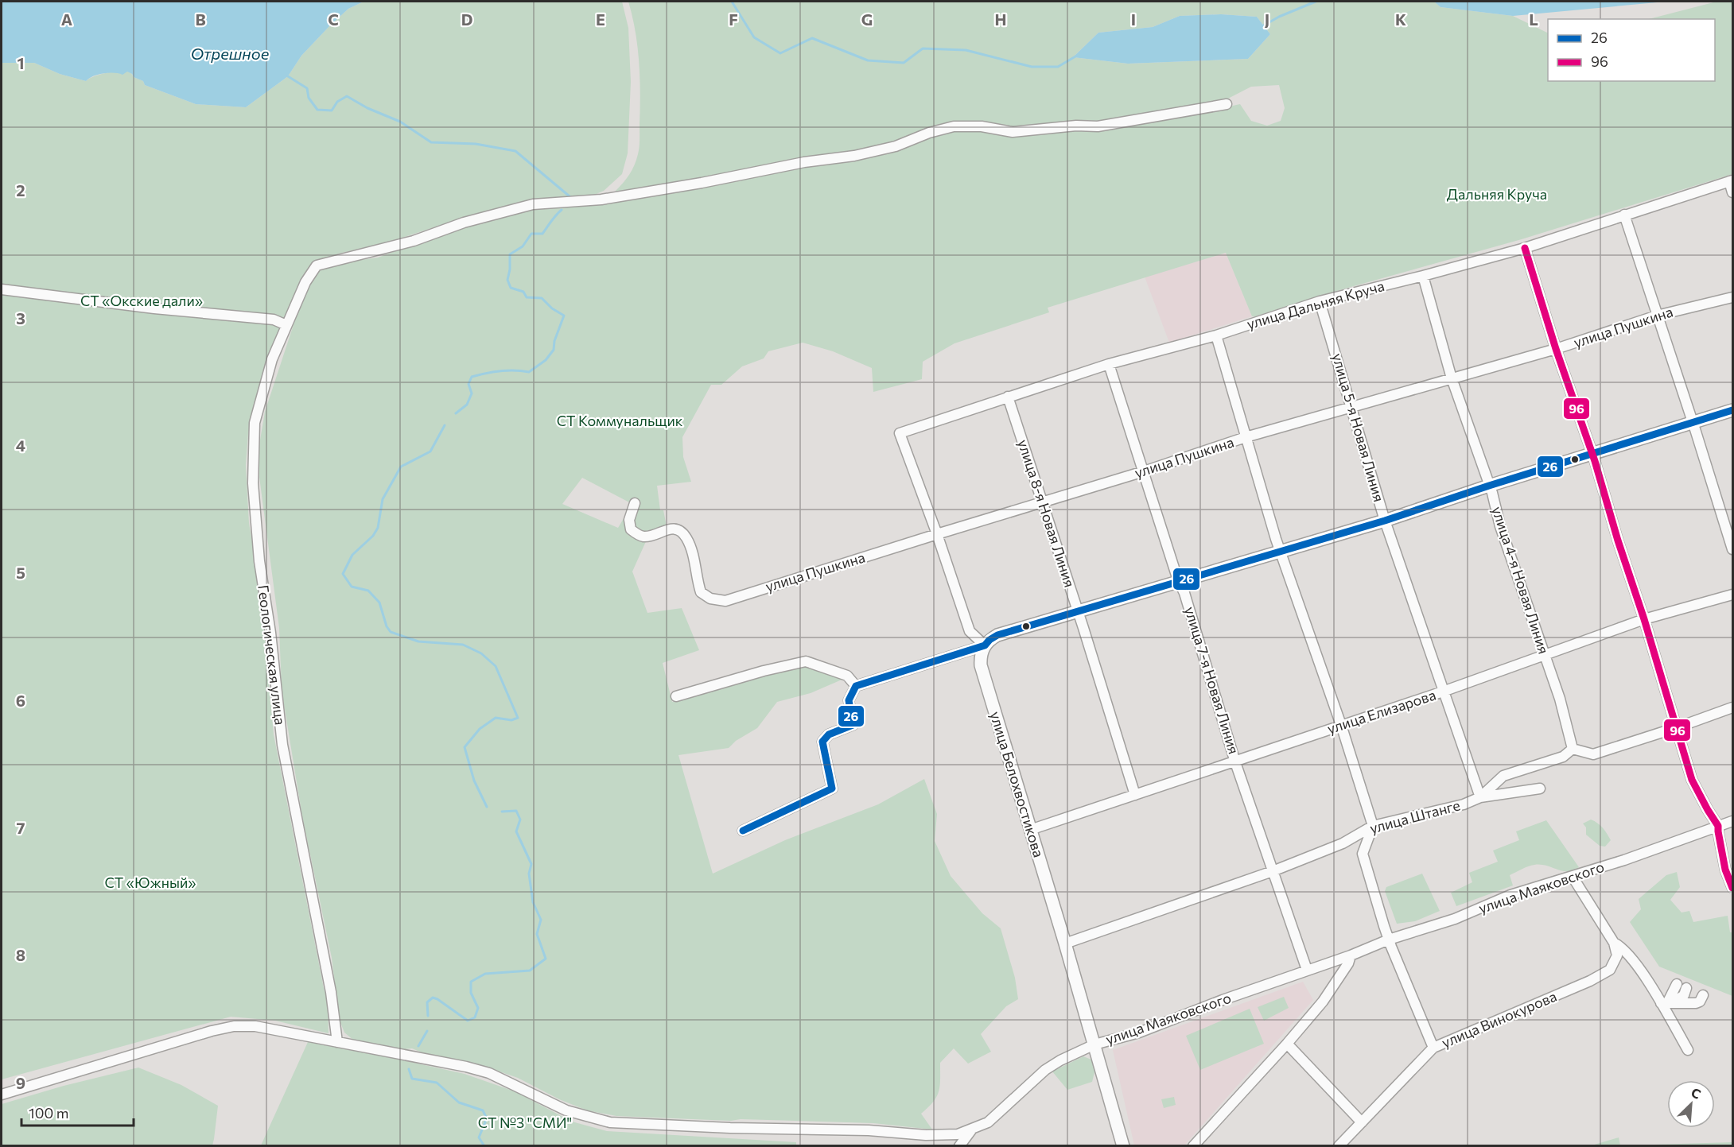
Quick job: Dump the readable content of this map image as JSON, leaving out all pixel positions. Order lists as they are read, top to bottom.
{
  "streets": {
    "main road": ["улица Белохвостикова"],
    "street": [
      "улица Дальняя Круча",
      "улица Пушкина",
      "улица 5-я Новая Линия",
      "улица 8-я Новая Линия",
      "улица 4-я Новая Линия",
      "Геологическая улица",
      "улица 7-я Новая Линия",
      "улица Елизарова",
      "улица Штанге",
      "улица Маяковского",
      "улица Винокурова"
    ]
  },
  "crossings": [
    ["улица Дальняя Круча", "улица Пушкина"],
    ["улица Дальняя Круча", "улица 5-я Новая Линия"],
    ["улица Дальняя Круча", "улица 8-я Новая Линия"],
    ["улица Дальняя Круча", "улица 4-я Новая Линия"],
    ["улица Дальняя Круча", "улица 7-я Новая Линия"],
    ["улица Пушкина", "улица 5-я Новая Линия"],
    ["улица Пушкина", "улица 8-я Новая Линия"],
    ["улица Пушкина", "улица 4-я Новая Линия"],
    ["улица Пушкина", "улица 7-я Новая Линия"],
    ["улица 5-я Новая Линия", "улица Елизарова"],
    ["улица 5-я Новая Линия", "улица Штанге"],
    ["улица 8-я Новая Линия", "улица Елизарова"],
    ["улица 4-я Новая Линия", "улица Елизарова"],
    ["улица 4-я Новая Линия", "улица Штанге"],
    ["улица 7-я Новая Линия", "улица Елизарова"],
    ["улица 7-я Новая Линия", "улица Штанге"],
    ["улица 7-я Новая Линия", "улица Маяковского"],
    ["улица Елизарова", "улица Белохвостикова"],
    ["улица Белохвостикова", "улица Штанге"],
    ["улица Белохвостикова", "улица Маяковского"]
  ],
  "water": ["Отрешное"],
  "parks": [
    "Дальняя Круча",
    "СТ «Окские дали»",
    "СТ Коммунальщик",
    "СТ «Южный»",
    "СТ №3 \"СМИ\""
  ],
  "lines": ["transit line 96", "transit line 26"],
  "legend": ["26", "96"],
  "scale_bar": "100 m",
  "north": "top right",
  "grid": {
    "columns": [
      "A",
      "B",
      "C",
      "D",
      "E",
      "F",
      "G",
      "H",
      "I",
      "J",
      "K",
      "L"
    ],
    "rows": [
      "1",
      "2",
      "3",
      "4",
      "5",
      "6",
      "7",
      "8",
      "9"
    ]
  }
}
